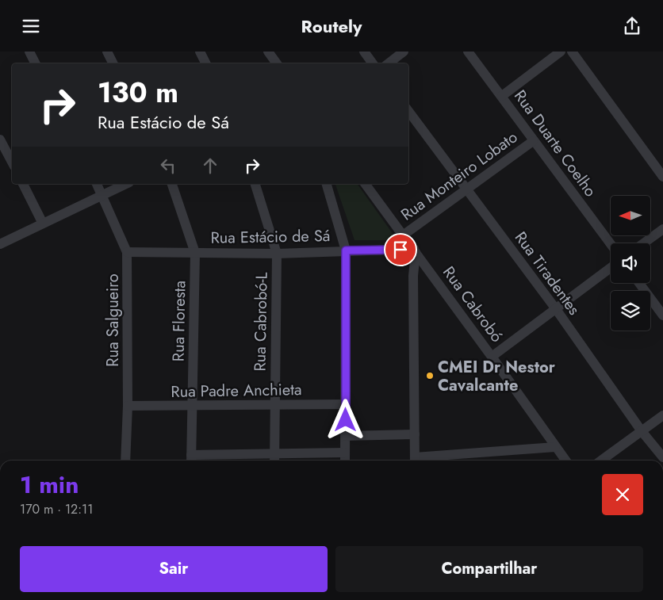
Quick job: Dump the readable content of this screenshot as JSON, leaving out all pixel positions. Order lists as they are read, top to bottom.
{
  "streets": {
    "street": [
      "Rua Duarte Coelho",
      "Rua Monteiro Lobato",
      "Rua Estácio de Sá",
      "Rua Tiradentes",
      "Rua Cabrobó",
      "Rua Salgueiro",
      "Rua Floresta",
      "Rua Cabrobó-L",
      "Rua Padre Anchieta"
    ]
  },
  "crossings": [
    ["Rua Duarte Coelho", "Rua Monteiro Lobato"],
    ["Rua Monteiro Lobato", "Rua Tiradentes"],
    ["Rua Monteiro Lobato", "Rua Cabrobó"],
    ["Rua Estácio de Sá", "Rua Cabrobó"],
    ["Rua Estácio de Sá", "Rua Salgueiro"],
    ["Rua Estácio de Sá", "Rua Floresta"],
    ["Rua Estácio de Sá", "Rua Cabrobó-L"],
    ["Rua Salgueiro", "Rua Padre Anchieta"],
    ["Rua Floresta", "Rua Padre Anchieta"],
    ["Rua Cabrobó-L", "Rua Padre Anchieta"]
  ],
  "places": ["CMEI Dr Nestor Cavalcante"],
  "north": "left",
  "page": {
    "header": "Routely",
    "turn": ["130 m", "Rua Estácio de Sá"],
    "heading": ["1 min", "170 m · 12:11"],
    "buttons": ["Sair", "Compartilhar"]
  }
}
